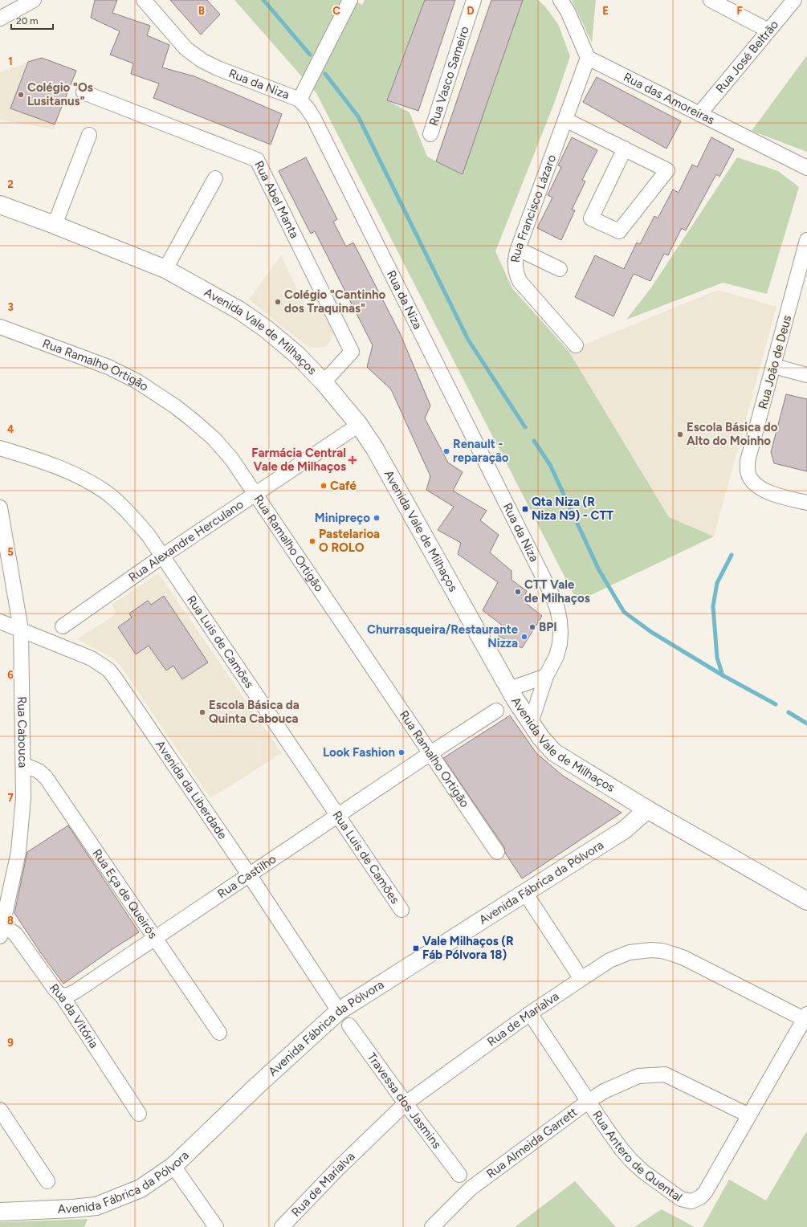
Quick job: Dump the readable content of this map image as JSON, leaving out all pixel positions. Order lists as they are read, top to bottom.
{
  "streets": {
    "street": [
      "Rua José Beltrão",
      "Rua Vasco Sameiro",
      "Rua da Niza",
      "Rua das Amoreiras",
      "Rua Abel Manta",
      "Rua Francisco Lázaro",
      "Avenida Vale de Milhaços",
      "Rua João de Deus",
      "Rua Ramalho Ortigão",
      "Rua Alexandre Herculano",
      "Rua Luis de Camões",
      "Rua Cabouca",
      "Avenida da Liberdade",
      "Rua Castilho",
      "Avenida Fábrica da Pólvora",
      "Rua Eça de Queirós",
      "Rua da Vitória",
      "Rua de Marialva",
      "Travessa dos Jasmins",
      "Rua Almeida Garrett",
      "Rua Antero de Quental"
    ]
  },
  "crossings": [
    ["Rua José Beltrão", "Rua das Amoreiras"],
    ["Rua da Niza", "Avenida Vale de Milhaços"],
    ["Rua das Amoreiras", "Rua Francisco Lázaro"],
    ["Rua Abel Manta", "Avenida Vale de Milhaços"],
    ["Avenida Vale de Milhaços", "Rua Alexandre Herculano"],
    ["Avenida Vale de Milhaços", "Avenida Fábrica da Pólvora"],
    ["Rua Ramalho Ortigão", "Rua Alexandre Herculano"],
    ["Rua Ramalho Ortigão", "Rua Castilho"],
    ["Rua Alexandre Herculano", "Rua Luis de Camões"],
    ["Rua Luis de Camões", "Rua Castilho"],
    ["Rua Cabouca", "Avenida da Liberdade"],
    ["Rua Cabouca", "Rua Eça de Queirós"],
    ["Rua Cabouca", "Rua da Vitória"],
    ["Avenida da Liberdade", "Rua Castilho"],
    ["Avenida da Liberdade", "Avenida Fábrica da Pólvora"],
    ["Rua Castilho", "Rua Eça de Queirós"],
    ["Rua Castilho", "Rua da Vitória"],
    ["Rua de Marialva", "Travessa dos Jasmins"],
    ["Rua de Marialva", "Rua Antero de Quental"],
    ["Rua Almeida Garrett", "Rua Antero de Quental"]
  ],
  "places": {
    "other": [
      "Colégio \"Os Lusitanus\"",
      "Colégio \"Cantinho dos Traquinas\"",
      "Escola Básica do Alto do Moinho",
      "Renault - reparação",
      "Café",
      "Minipreço",
      "Pastelarioa O ROLO",
      "CTT Vale de Milhaços",
      "BPI",
      "Churrasqueira/Restaurante Nizza",
      "Escola Básica da Quinta Cabouca",
      "Look Fashion"
    ],
    "health": ["Farmácia Central Vale de Milhaços"],
    "transit": ["Qta Niza (R Niza N9) - CTT", "Vale Milhaços (R Fáb Pólvora 18)"]
  },
  "scale_bar": "20 m",
  "grid": {
    "columns": [
      "B",
      "C",
      "D",
      "E",
      "F"
    ],
    "rows": [
      "1",
      "2",
      "3",
      "4",
      "5",
      "6",
      "7",
      "8",
      "9"
    ]
  }
}
